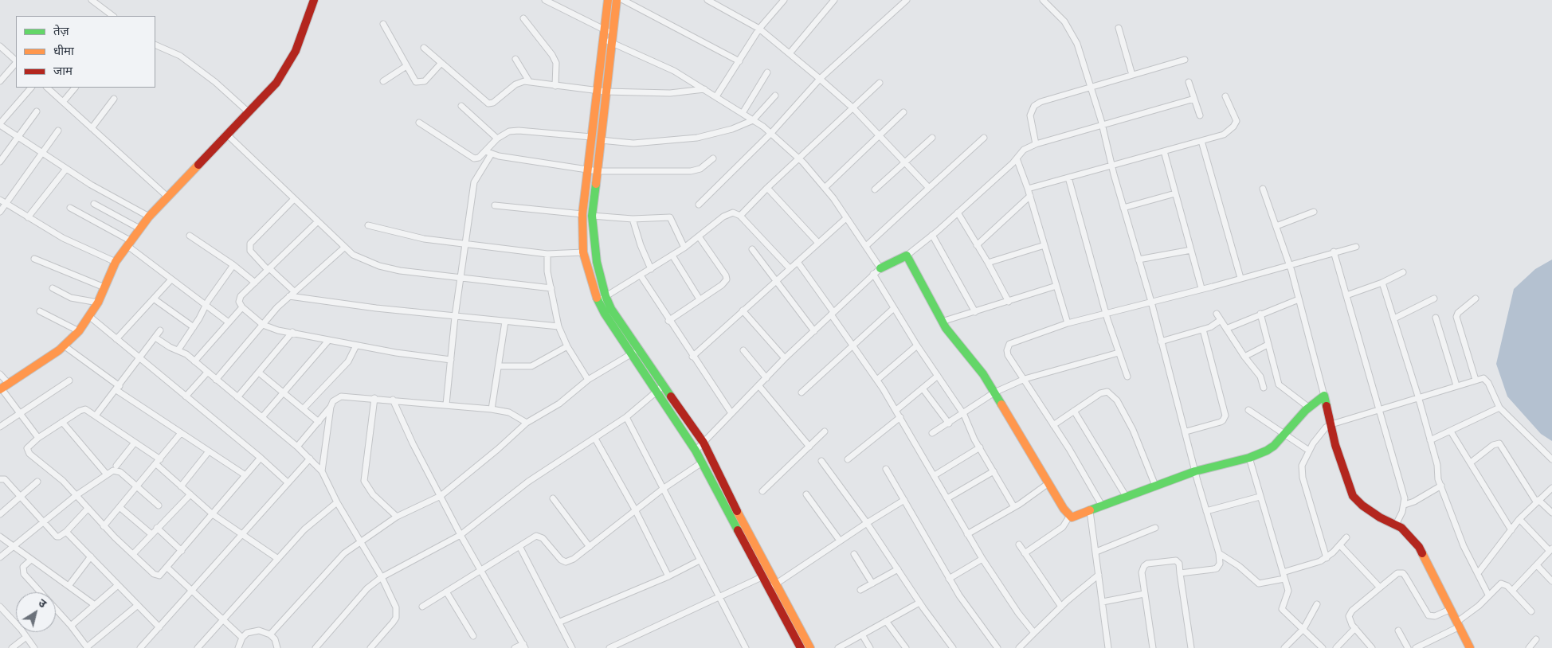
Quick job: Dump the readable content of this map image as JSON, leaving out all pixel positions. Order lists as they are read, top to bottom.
{
  "legend": ["तेज़", "धीमा", "जाम"],
  "north": "top right"
}
